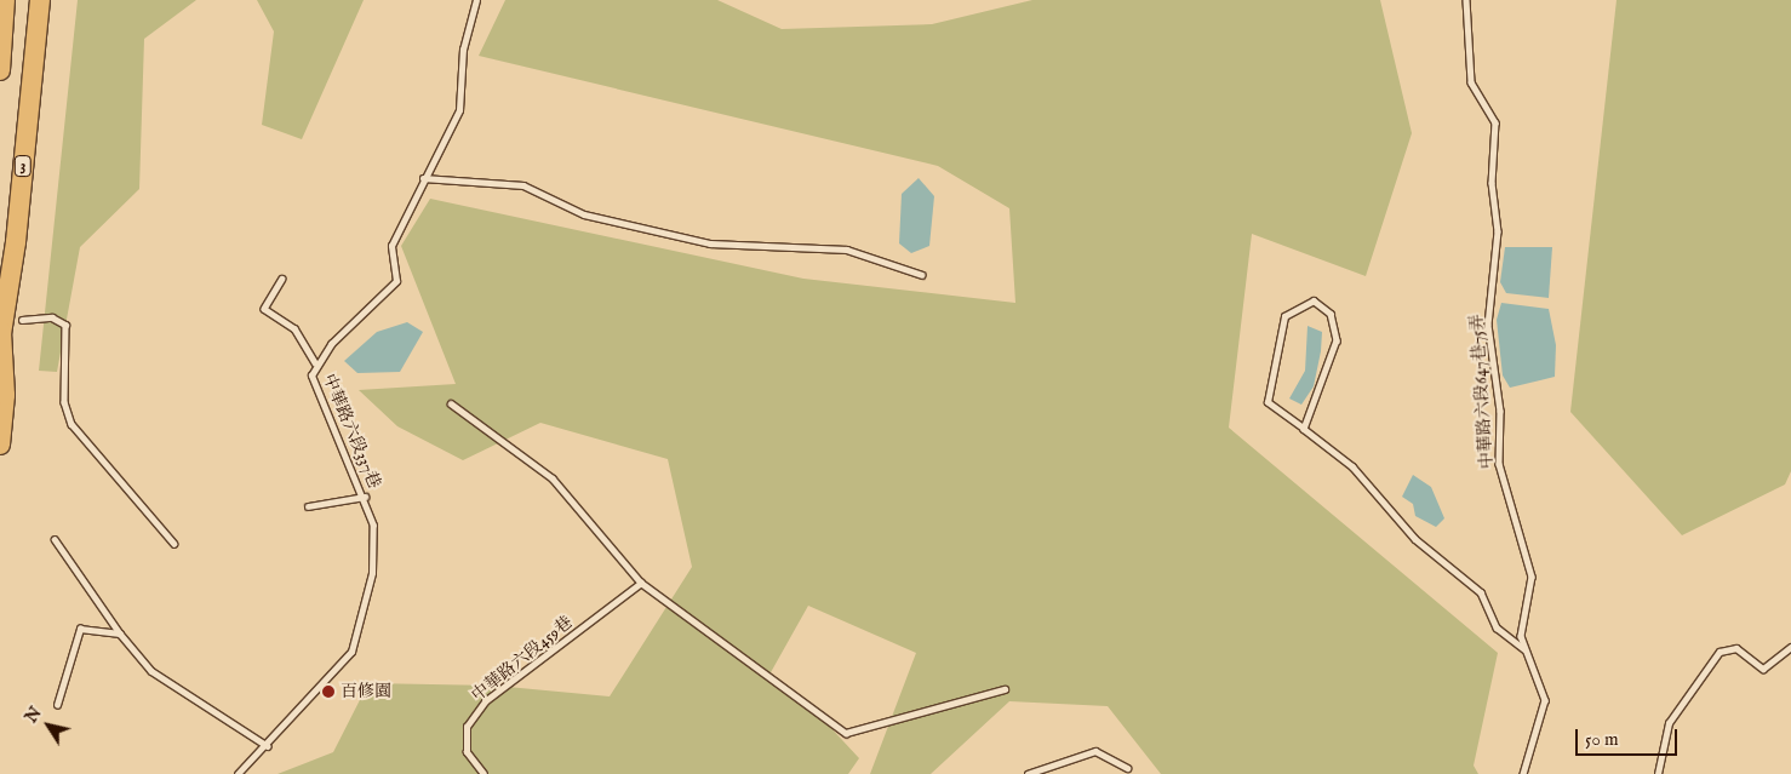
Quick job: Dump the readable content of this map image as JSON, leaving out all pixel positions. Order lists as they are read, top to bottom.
{
  "streets": {
    "highway": ["3"],
    "lane": ["中華路六段647巷75弄", "中華路六段337巷", "中華路六段459巷"]
  },
  "places": ["百修園"],
  "scale_bar": "50 m",
  "north": "top left"
}
